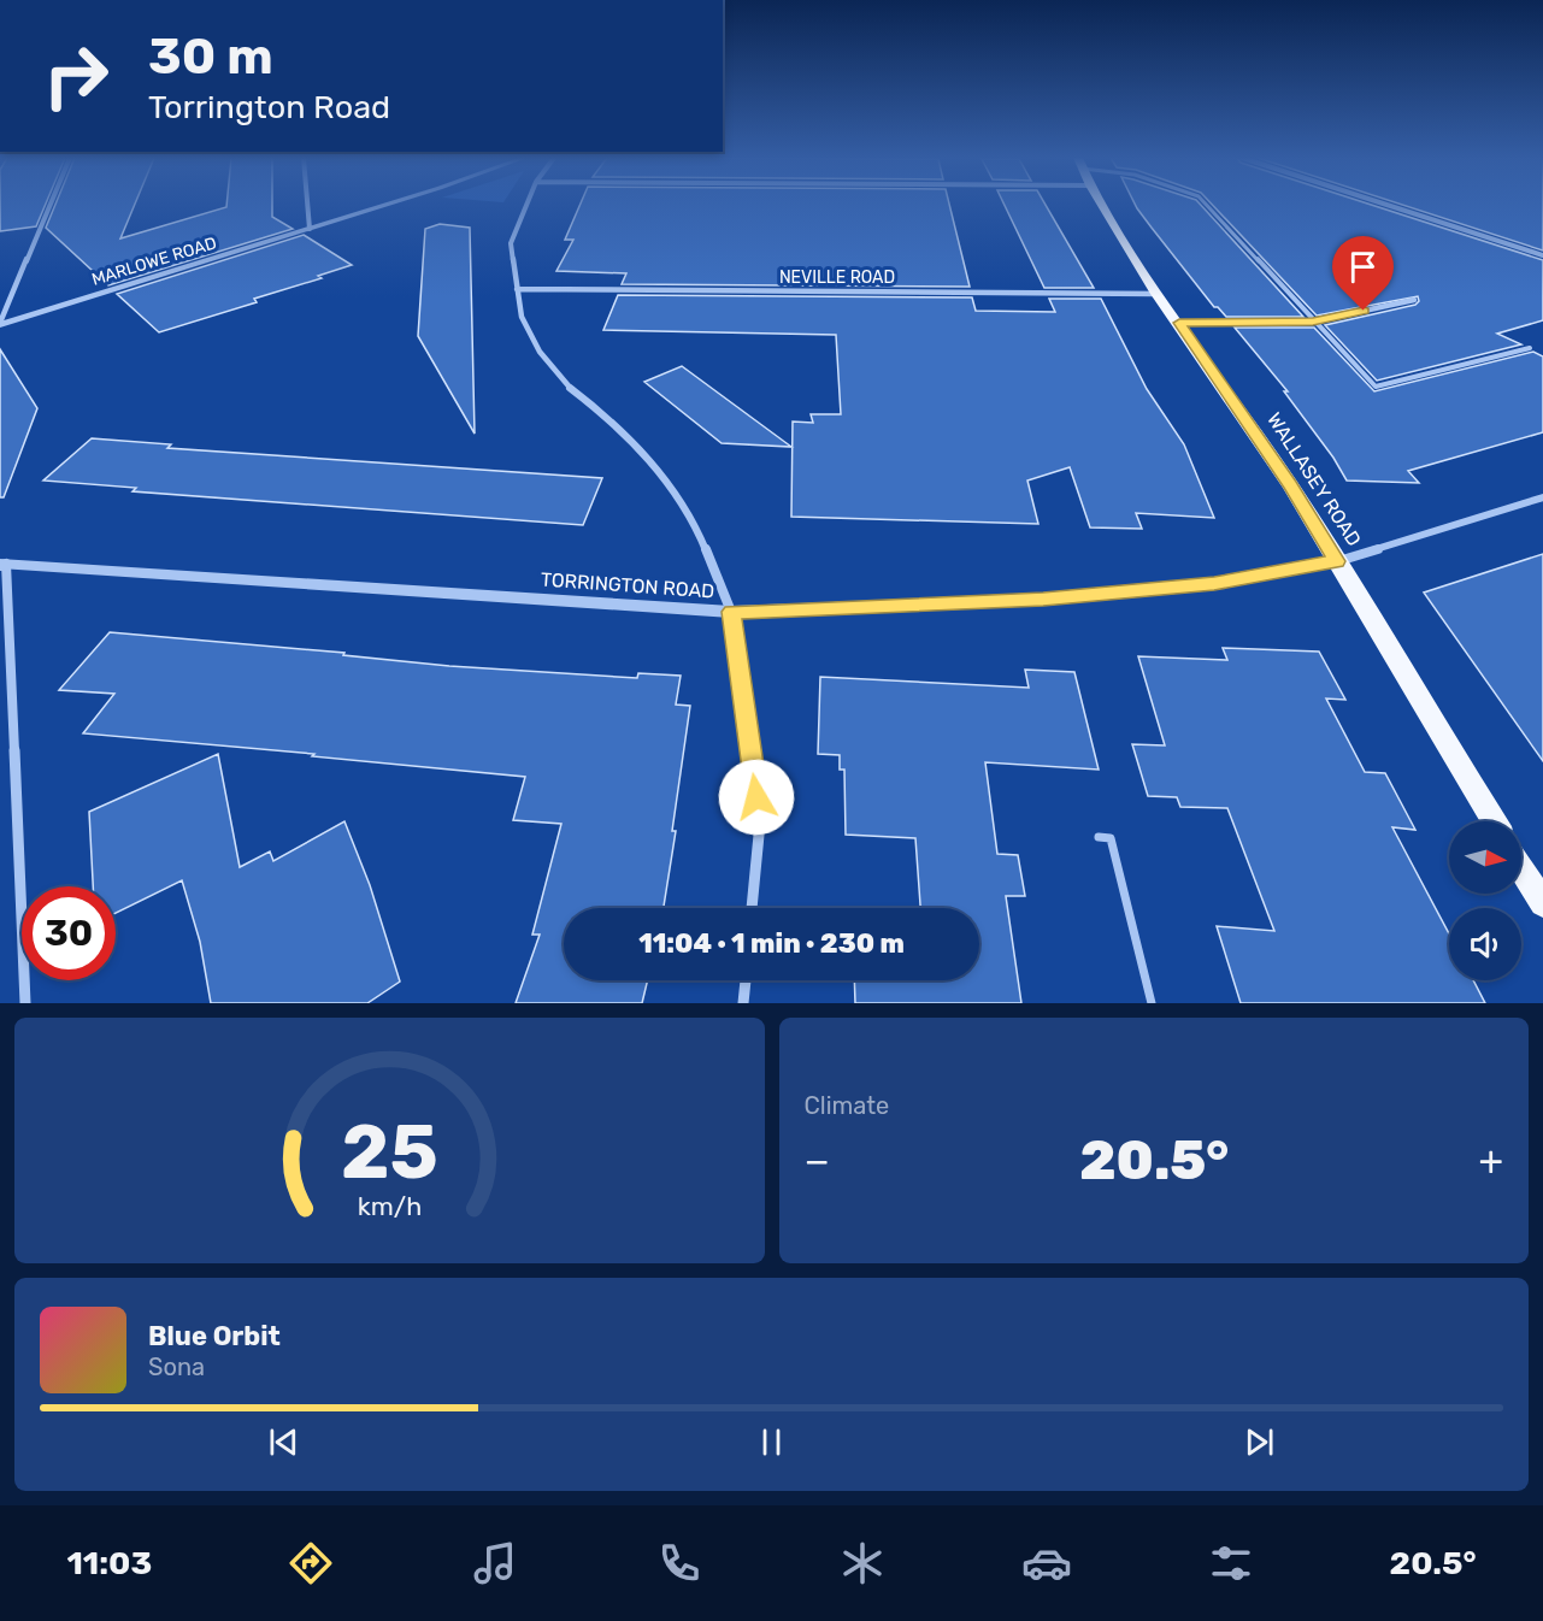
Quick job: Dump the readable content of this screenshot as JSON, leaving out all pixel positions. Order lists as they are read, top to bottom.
{
  "streets": {
    "main road": ["WALLASEY ROAD"],
    "street": ["MARLOWE ROAD", "NEVILLE ROAD", "TORRINGTON ROAD"]
  },
  "crossings": [
    ["NEVILLE ROAD", "WALLASEY ROAD"],
    ["WALLASEY ROAD", "TORRINGTON ROAD"]
  ],
  "north": "right",
  "page": {
    "turn": ["30 m", "Torrington Road"],
    "limit": "30",
    "trip": "11:04 · 1 min · 230 m",
    "tile": "Climate",
    "heat": ["−", "20.5°", "+"],
    "song": ["Blue Orbit", "Sona"],
    "tabs": ["11:03", "20.5°"],
    "gauge": ["25", "km/h"]
  }
}
